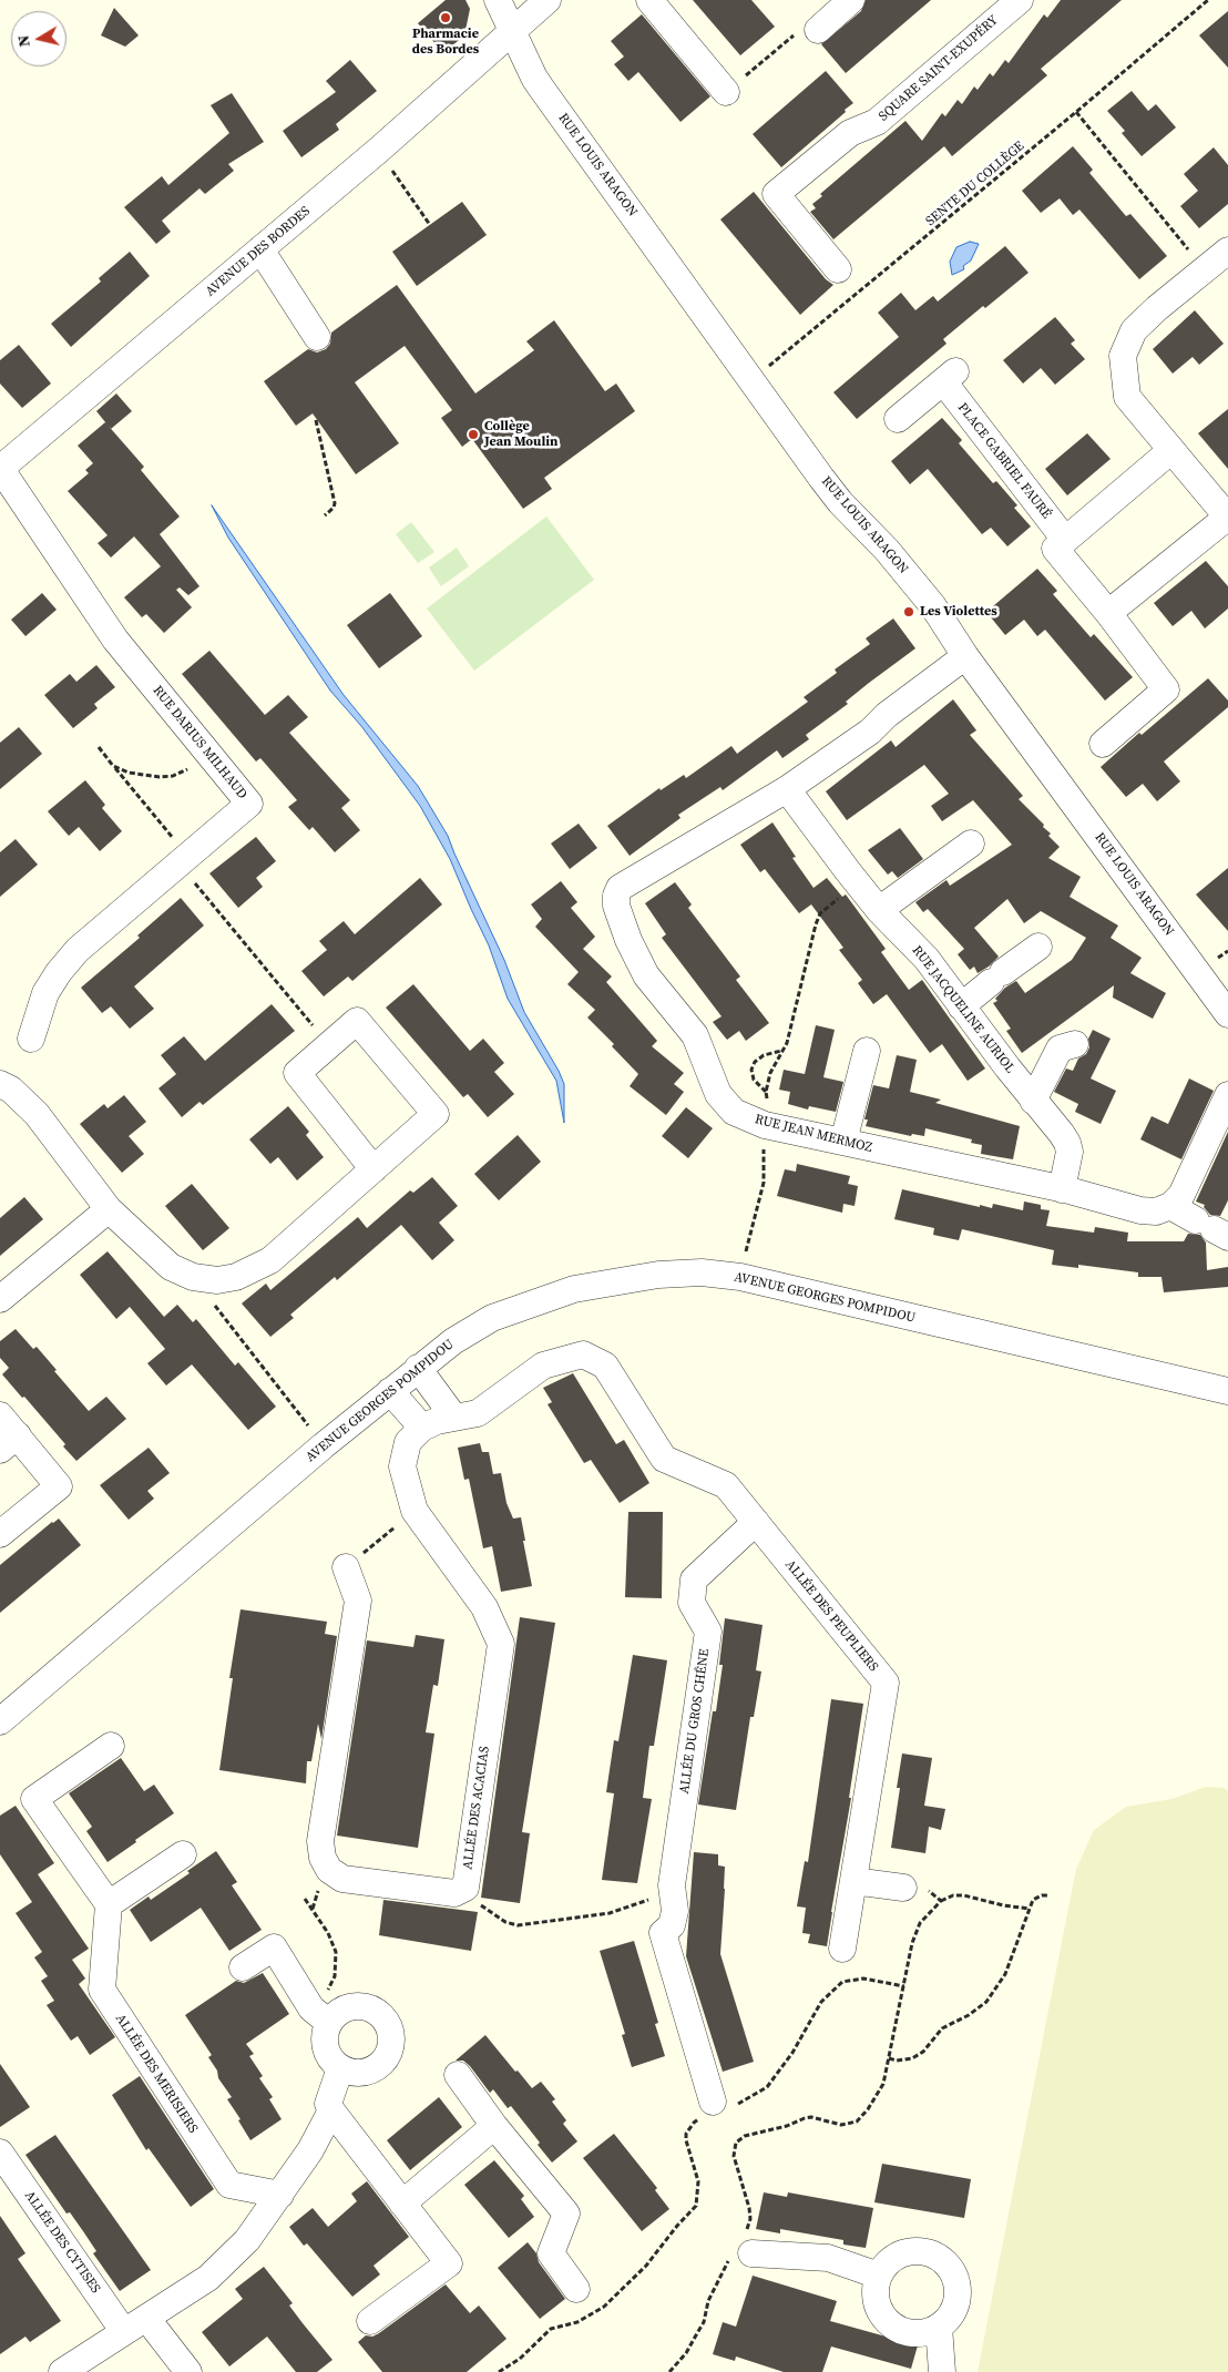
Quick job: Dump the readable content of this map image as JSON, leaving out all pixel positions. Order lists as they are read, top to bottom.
{
  "streets": {
    "street": [
      "SQUARE SAINT-EXUPÉRY",
      "RUE LOUIS ARAGON",
      "AVENUE DES BORDES",
      "PLACE GABRIEL FAURÉ",
      "RUE DARIUS MILHAUD",
      "RUE JACQUELINE AURIOL",
      "RUE JEAN MERMOZ",
      "AVENUE GEORGES POMPIDOU",
      "ALLÉE DES PEUPLIERS",
      "ALLÉE DU GROS CHÊNE",
      "ALLÉE DES ACACIAS",
      "ALLÉE DES MERISIERS",
      "ALLÉE DES CYTISES"
    ],
    "path": ["SENTE DU COLLÈGE"]
  },
  "crossings": [
    ["RUE LOUIS ARAGON", "SENTE DU COLLÈGE"],
    ["RUE LOUIS ARAGON", "AVENUE DES BORDES"],
    ["RUE LOUIS ARAGON", "RUE JEAN MERMOZ"],
    ["AVENUE DES BORDES", "RUE DARIUS MILHAUD"],
    ["RUE JACQUELINE AURIOL", "RUE JEAN MERMOZ"],
    ["ALLÉE DES PEUPLIERS", "ALLÉE DU GROS CHÊNE"]
  ],
  "places": ["Pharmacie des Bordes", "Collège Jean Moulin", "Les Violettes"],
  "north": "left"
}
